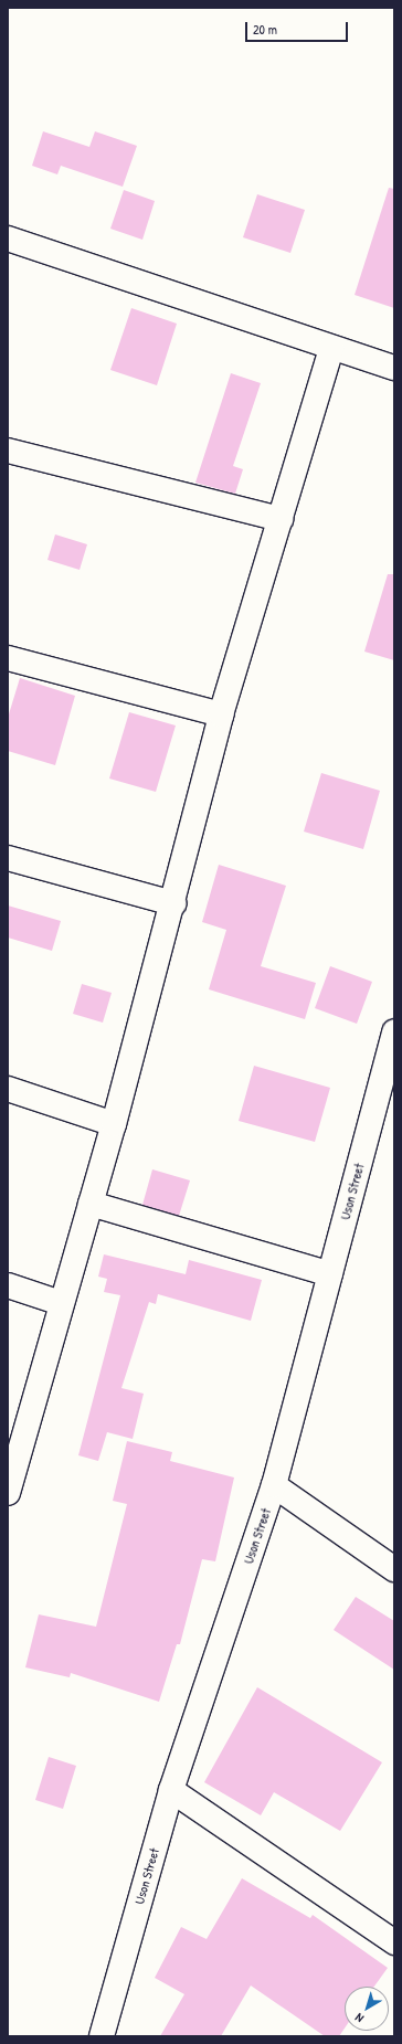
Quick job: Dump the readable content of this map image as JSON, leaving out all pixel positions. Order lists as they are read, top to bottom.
{
  "streets": {
    "street": ["Uson Street"]
  },
  "scale_bar": "20 m",
  "north": "bottom left"
}
